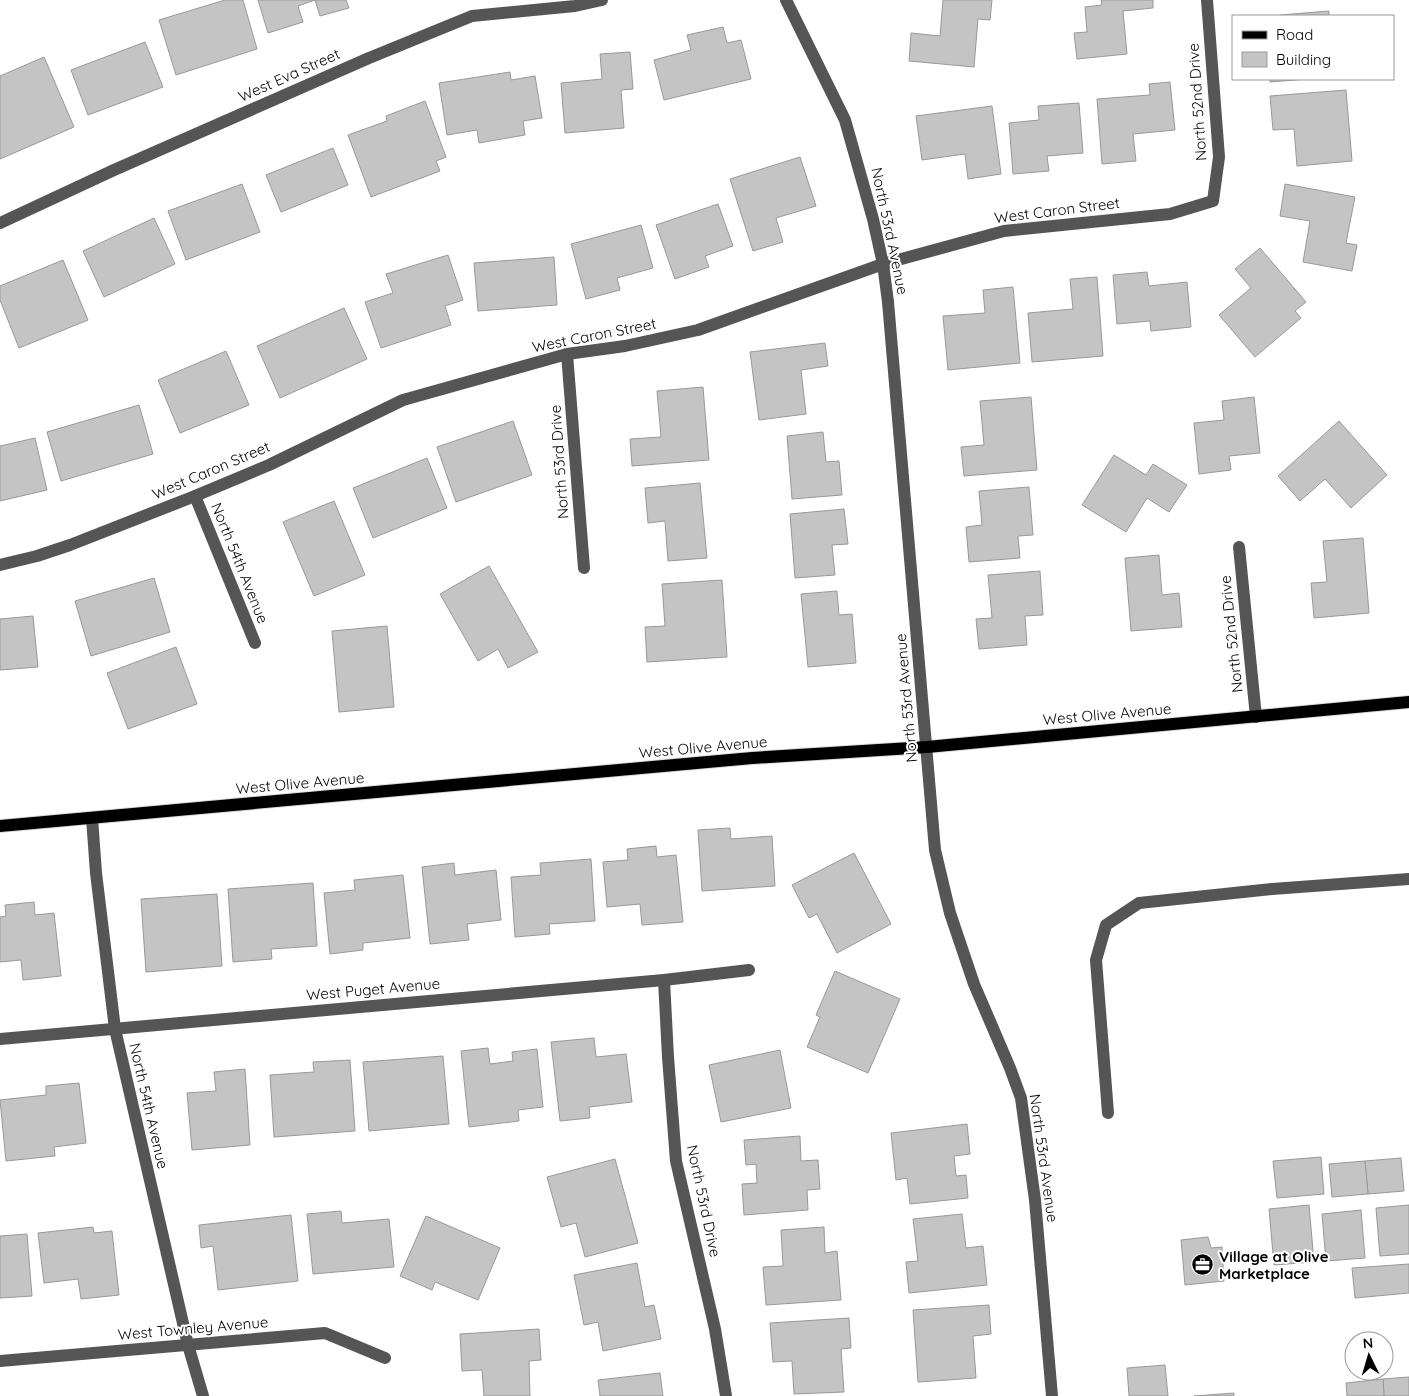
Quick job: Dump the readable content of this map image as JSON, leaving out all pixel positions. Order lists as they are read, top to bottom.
{
  "streets": {
    "main road": ["West Olive Avenue"],
    "street": [
      "West Eva Street",
      "North 52nd Drive",
      "West Caron Street",
      "North 53rd Avenue",
      "North 53rd Drive",
      "North 54th Avenue",
      "West Puget Avenue",
      "West Townley Avenue"
    ]
  },
  "crossings": [
    ["North 52nd Drive", "West Caron Street"],
    ["North 52nd Drive", "West Olive Avenue"],
    ["West Caron Street", "North 53rd Avenue"],
    ["West Caron Street", "North 53rd Drive"],
    ["West Caron Street", "North 54th Avenue"],
    ["North 53rd Avenue", "West Olive Avenue"],
    ["North 53rd Drive", "West Puget Avenue"],
    ["North 54th Avenue", "West Olive Avenue"],
    ["North 54th Avenue", "West Puget Avenue"],
    ["North 54th Avenue", "West Townley Avenue"]
  ],
  "places": {
    "office": ["Village at Olive Marketplace"]
  },
  "legend": ["Road", "Building"],
  "north": "top"
}
